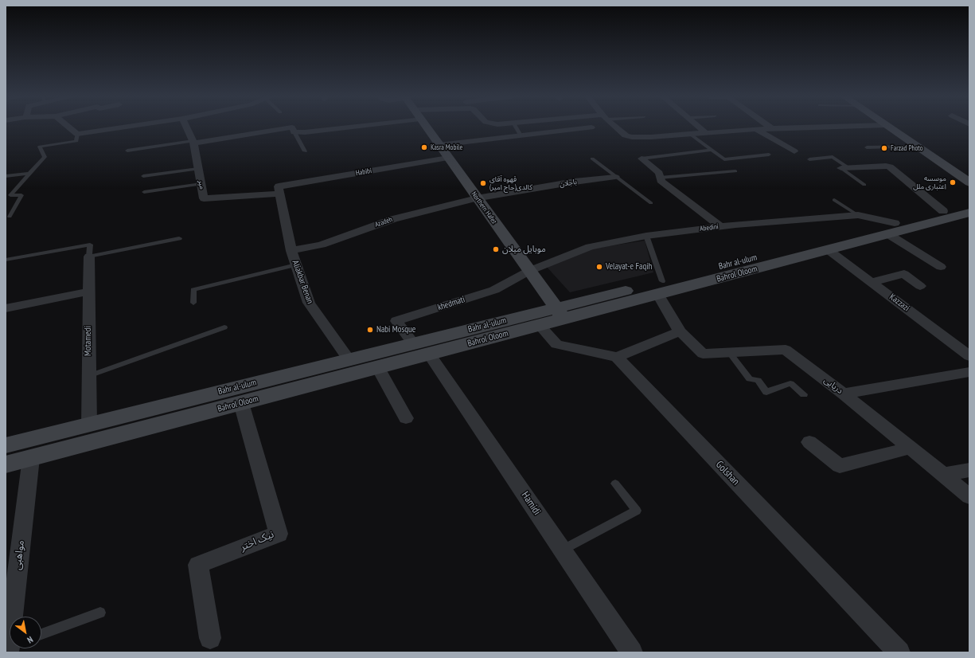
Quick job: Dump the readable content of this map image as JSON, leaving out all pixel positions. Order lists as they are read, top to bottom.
{
  "streets": {
    "main road": ["Northern Hafez", "Bahr al-ulum", "Bahrol Oloom"],
    "street": [
      "Habibi",
      "باجلان",
      "میر",
      "Azadeh",
      "Abedini",
      "Aliakbar Benan",
      "Kazzazi",
      "khedmati",
      "Motamedi",
      "دریایی",
      "Golshan",
      "Hamidi",
      "نیک اختر",
      "مواهبی"
    ]
  },
  "crossings": [
    ["Habibi", "میر"],
    ["Habibi", "Northern Hafez"],
    ["Habibi", "Aliakbar Benan"],
    ["باجلان", "Northern Hafez"],
    ["باجلان", "Azadeh"],
    ["میر", "Aliakbar Benan"],
    ["Northern Hafez", "Azadeh"],
    ["Northern Hafez", "Abedini"],
    ["Northern Hafez", "Bahr al-ulum"],
    ["Northern Hafez", "Bahrol Oloom"],
    ["Northern Hafez", "khedmati"],
    ["Azadeh", "Aliakbar Benan"],
    ["Abedini", "Bahr al-ulum"],
    ["Abedini", "Bahrol Oloom"],
    ["Abedini", "khedmati"],
    ["Bahr al-ulum", "Bahrol Oloom"],
    ["Bahr al-ulum", "Aliakbar Benan"],
    ["Bahr al-ulum", "khedmati"],
    ["Bahr al-ulum", "Motamedi"],
    ["Bahr al-ulum", "دریایی"],
    ["Bahrol Oloom", "Kazzazi"],
    ["Bahrol Oloom", "دریایی"],
    ["Bahrol Oloom", "Hamidi"],
    ["Bahrol Oloom", "نیک اختر"],
    ["Bahrol Oloom", "مواهبی"]
  ],
  "places": [
    "Kasra Mobile",
    "Farzad Photo",
    "موسسه اعتباری ملل",
    "قهوه آقای کالدی(حاج امیر)",
    "موبایل میلان",
    "Velayat-e Faqih",
    "Nabi Mosque"
  ],
  "north": "bottom right"
}
